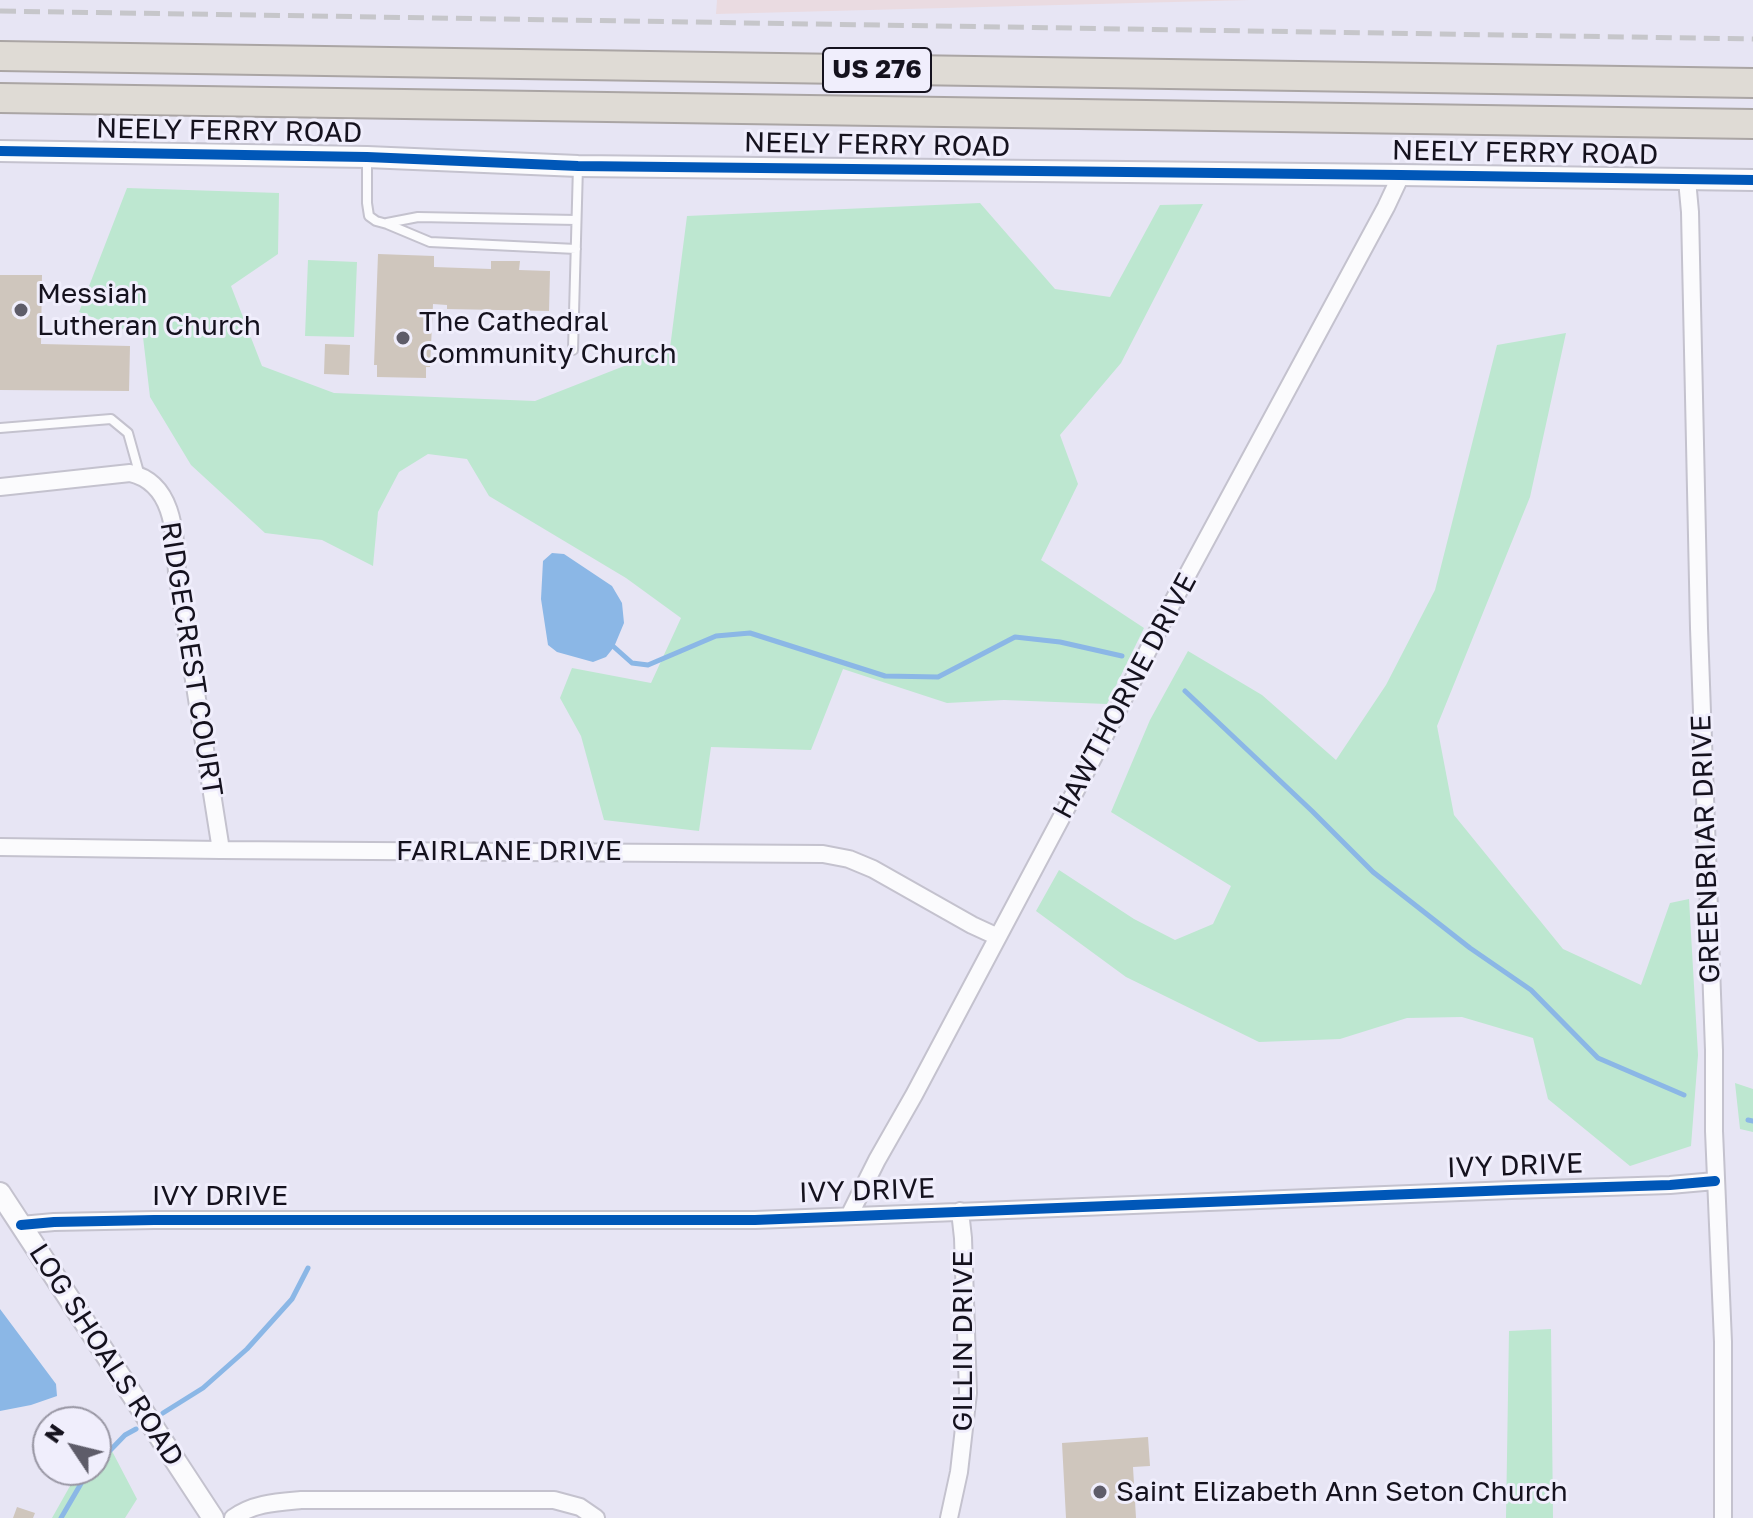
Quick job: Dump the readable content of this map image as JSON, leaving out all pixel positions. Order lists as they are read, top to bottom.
{
  "streets": {
    "highway": ["US 276"],
    "street": [
      "NEELY FERRY ROAD",
      "RIDGECREST COURT",
      "HAWTHORNE DRIVE",
      "GREENBRIAR DRIVE",
      "FAIRLANE DRIVE",
      "IVY DRIVE",
      "GILLIN DRIVE",
      "LOG SHOALS ROAD"
    ]
  },
  "crossings": [
    ["NEELY FERRY ROAD", "HAWTHORNE DRIVE"],
    ["NEELY FERRY ROAD", "GREENBRIAR DRIVE"],
    ["RIDGECREST COURT", "FAIRLANE DRIVE"],
    ["HAWTHORNE DRIVE", "FAIRLANE DRIVE"],
    ["HAWTHORNE DRIVE", "IVY DRIVE"],
    ["GREENBRIAR DRIVE", "IVY DRIVE"],
    ["IVY DRIVE", "GILLIN DRIVE"],
    ["IVY DRIVE", "LOG SHOALS ROAD"]
  ],
  "places": ["Messiah Lutheran Church", "The Cathedral Community Church", "Saint Elizabeth Ann Seton Church"],
  "north": "top left"
}
